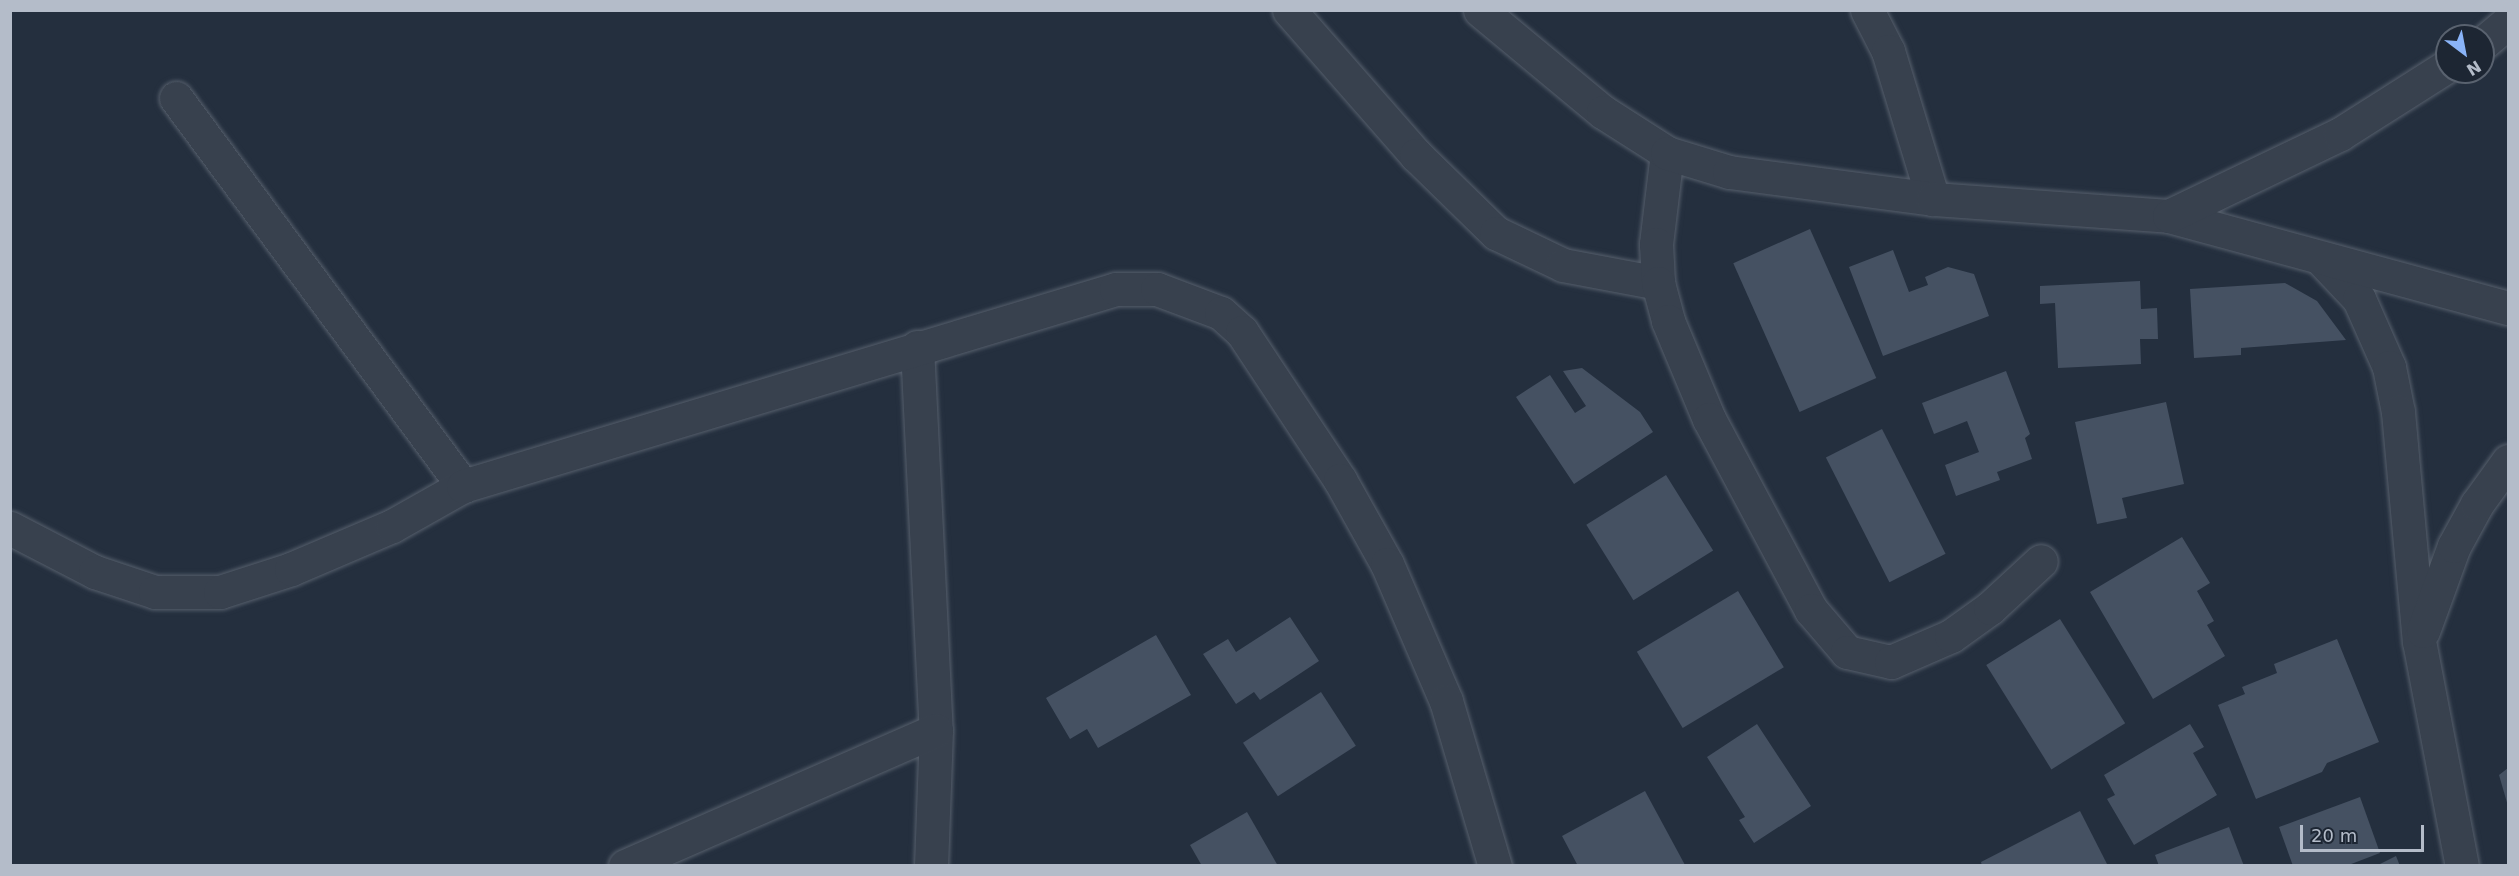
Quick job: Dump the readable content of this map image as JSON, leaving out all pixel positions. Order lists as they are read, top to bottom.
{
  "scale_bar": "20 m",
  "north": "bottom right"
}
